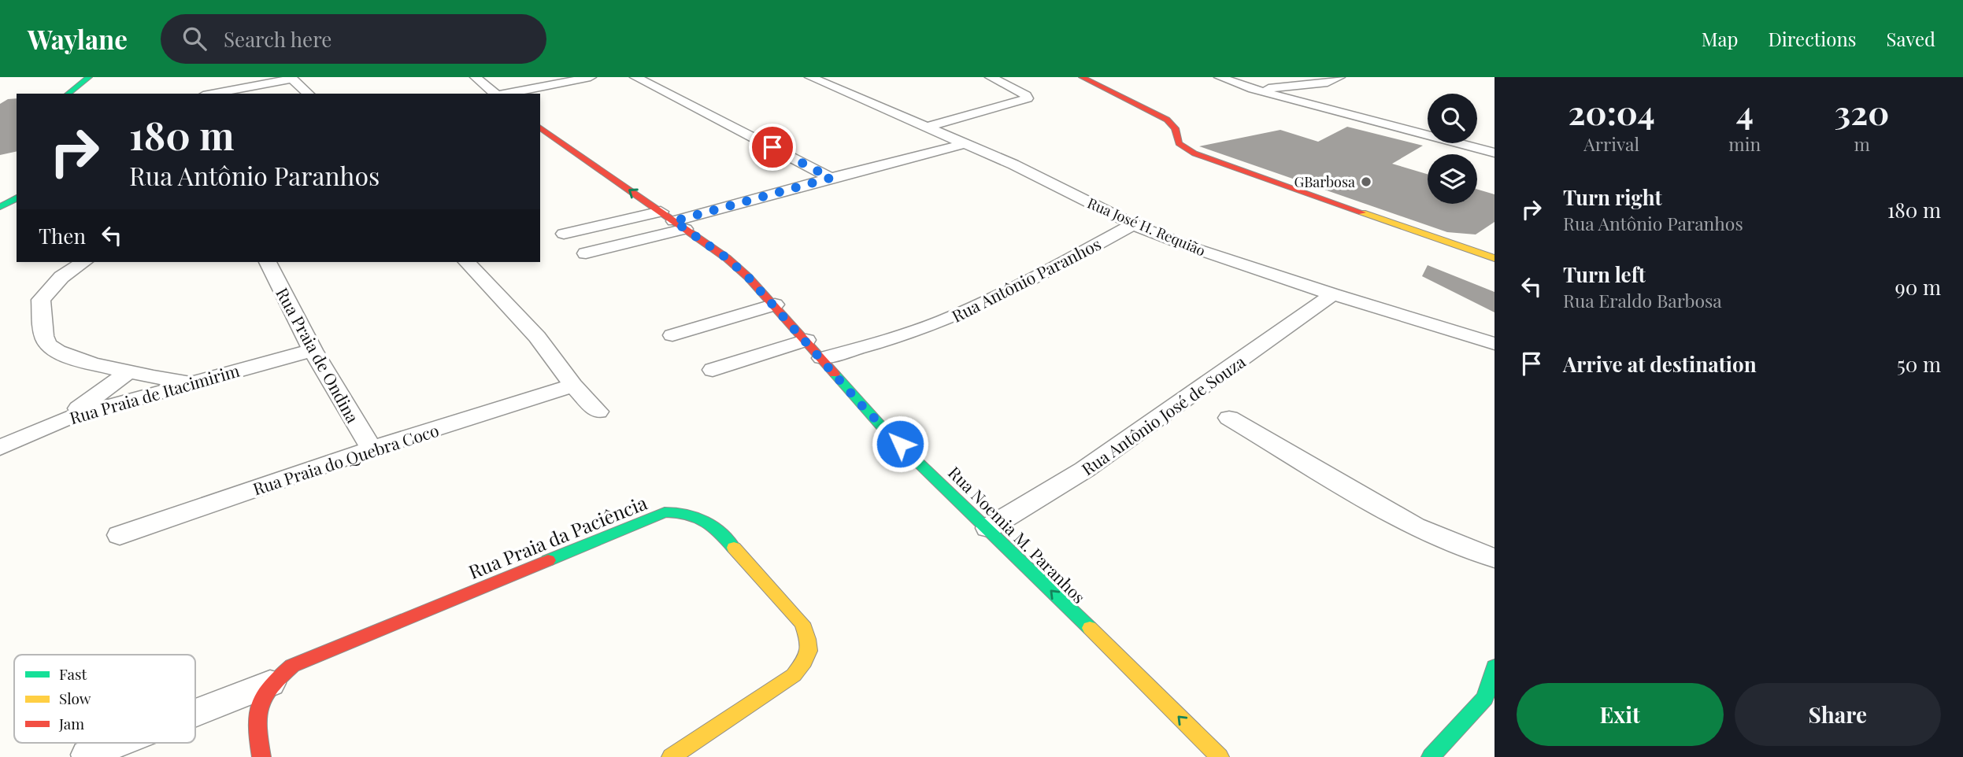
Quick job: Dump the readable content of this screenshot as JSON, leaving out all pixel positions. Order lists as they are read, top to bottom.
{
  "streets": {
    "street": [
      "Rua José H. Requião",
      "Rua Antônio Paranhos",
      "Rua Praia de Ondina",
      "Rua Praia de Itacimirim",
      "Rua Antônio José de Souza",
      "Rua Praia do Quebra Coco",
      "Rua Noemia M. Paranhos",
      "Rua Praia da Paciência"
    ]
  },
  "crossings": [
    ["Rua José H. Requião", "Rua Antônio Paranhos"],
    ["Rua José H. Requião", "Rua Antônio José de Souza"],
    ["Rua Antônio Paranhos", "Rua Noemia M. Paranhos"],
    ["Rua Praia de Ondina", "Rua Praia de Itacimirim"],
    ["Rua Praia de Ondina", "Rua Praia do Quebra Coco"],
    ["Rua Antônio José de Souza", "Rua Noemia M. Paranhos"]
  ],
  "one_way": ["Rua Noemia M. Paranhos"],
  "places": ["GBarbosa"],
  "legend": ["Fast", "Slow", "Jam"],
  "page": {
    "header": "Waylane",
    "search": "Search here",
    "nav": ["Map", "Directions", "Saved"],
    "eta": [
      "20:04",
      "Arrival",
      "4",
      "min",
      "320",
      "m"
    ],
    "turn": ["180 m", "Rua Antônio Paranhos"],
    "list": [
      {
        "name": "Turn right",
        "note": "Rua Antônio Paranhos",
        "value": "180 m"
      },
      {
        "name": "Turn left",
        "note": "Rua Eraldo Barbosa",
        "value": "90 m"
      },
      {
        "name": "Arrive at destination",
        "value": "50 m"
      }
    ],
    "then": "Then",
    "buttons": ["Exit", "Share"]
  }
}
